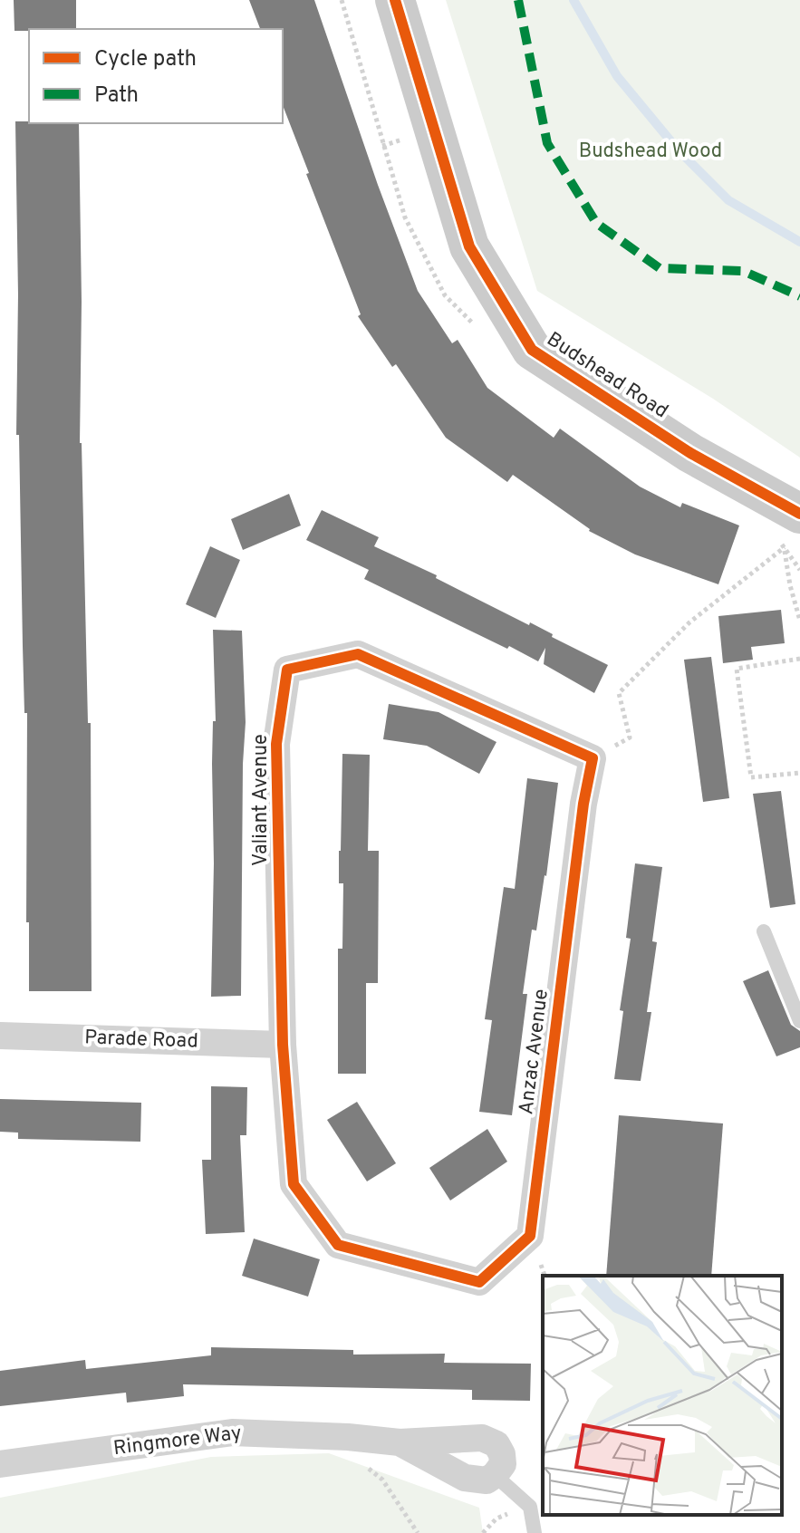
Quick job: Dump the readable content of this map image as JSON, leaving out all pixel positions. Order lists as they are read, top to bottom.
{
  "streets": {
    "street": [
      "Budshead Road",
      "Valiant Avenue",
      "Parade Road",
      "Anzac Avenue",
      "Ringmore Way"
    ]
  },
  "crossings": [
    ["Valiant Avenue", "Parade Road"],
    ["Valiant Avenue", "Anzac Avenue"],
    ["Parade Road", "Anzac Avenue"]
  ],
  "parks": ["Budshead Wood"],
  "legend": ["Cycle path", "Path"]
}
